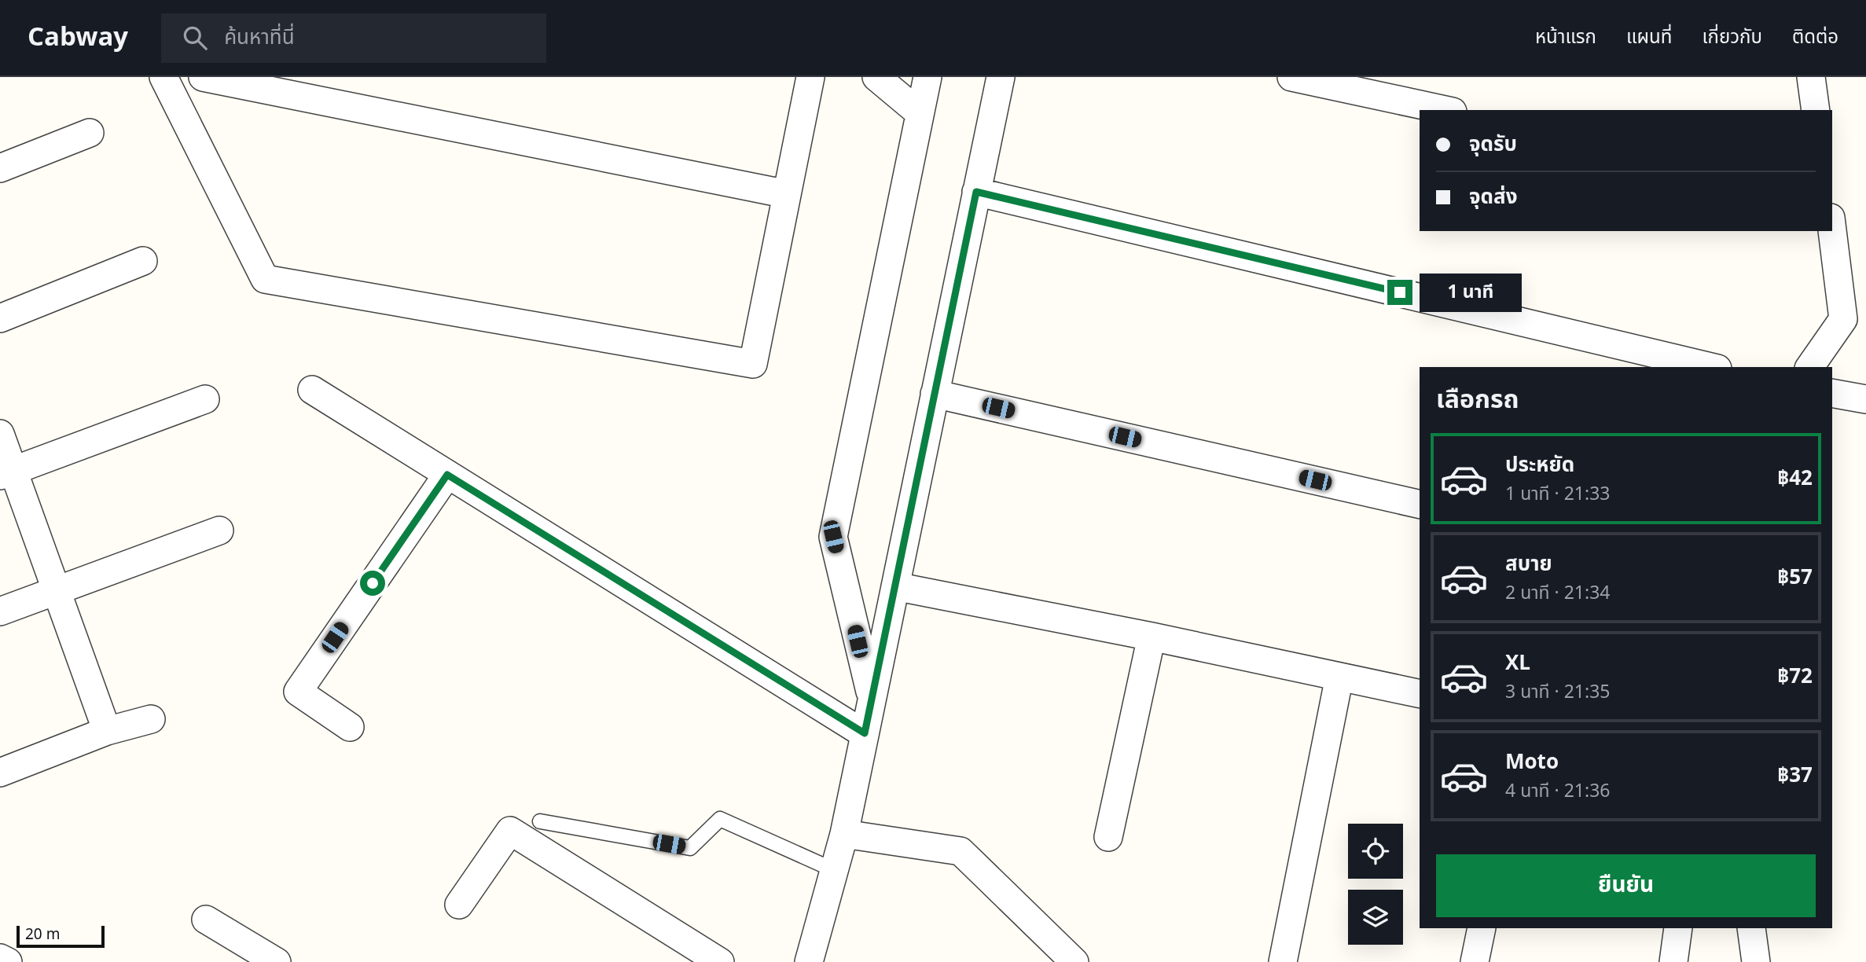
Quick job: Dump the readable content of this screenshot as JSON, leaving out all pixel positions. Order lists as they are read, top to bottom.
{
  "scale_bar": "20 m",
  "page": {
    "header": "Cabway",
    "search": "ค้นหาที่นี่",
    "nav": [
      "หน้าแรก",
      "แผนที่",
      "เกี่ยวกับ",
      "ติดต่อ"
    ],
    "banner": ["จุดรับ", "จุดส่ง"],
    "bubble": "1 นาที",
    "heading": "เลือกรถ",
    "list": [
      {
        "name": "ประหยัด",
        "note": "1 นาที · 21:33",
        "value": "฿42"
      },
      {
        "name": "สบาย",
        "note": "2 นาที · 21:34",
        "value": "฿57"
      },
      {
        "name": "XL",
        "note": "3 นาที · 21:35",
        "value": "฿72"
      },
      {
        "name": "Moto",
        "note": "4 นาที · 21:36",
        "value": "฿37"
      }
    ],
    "buttons": "ยืนยัน",
    "scale": "20 m"
  }
}
